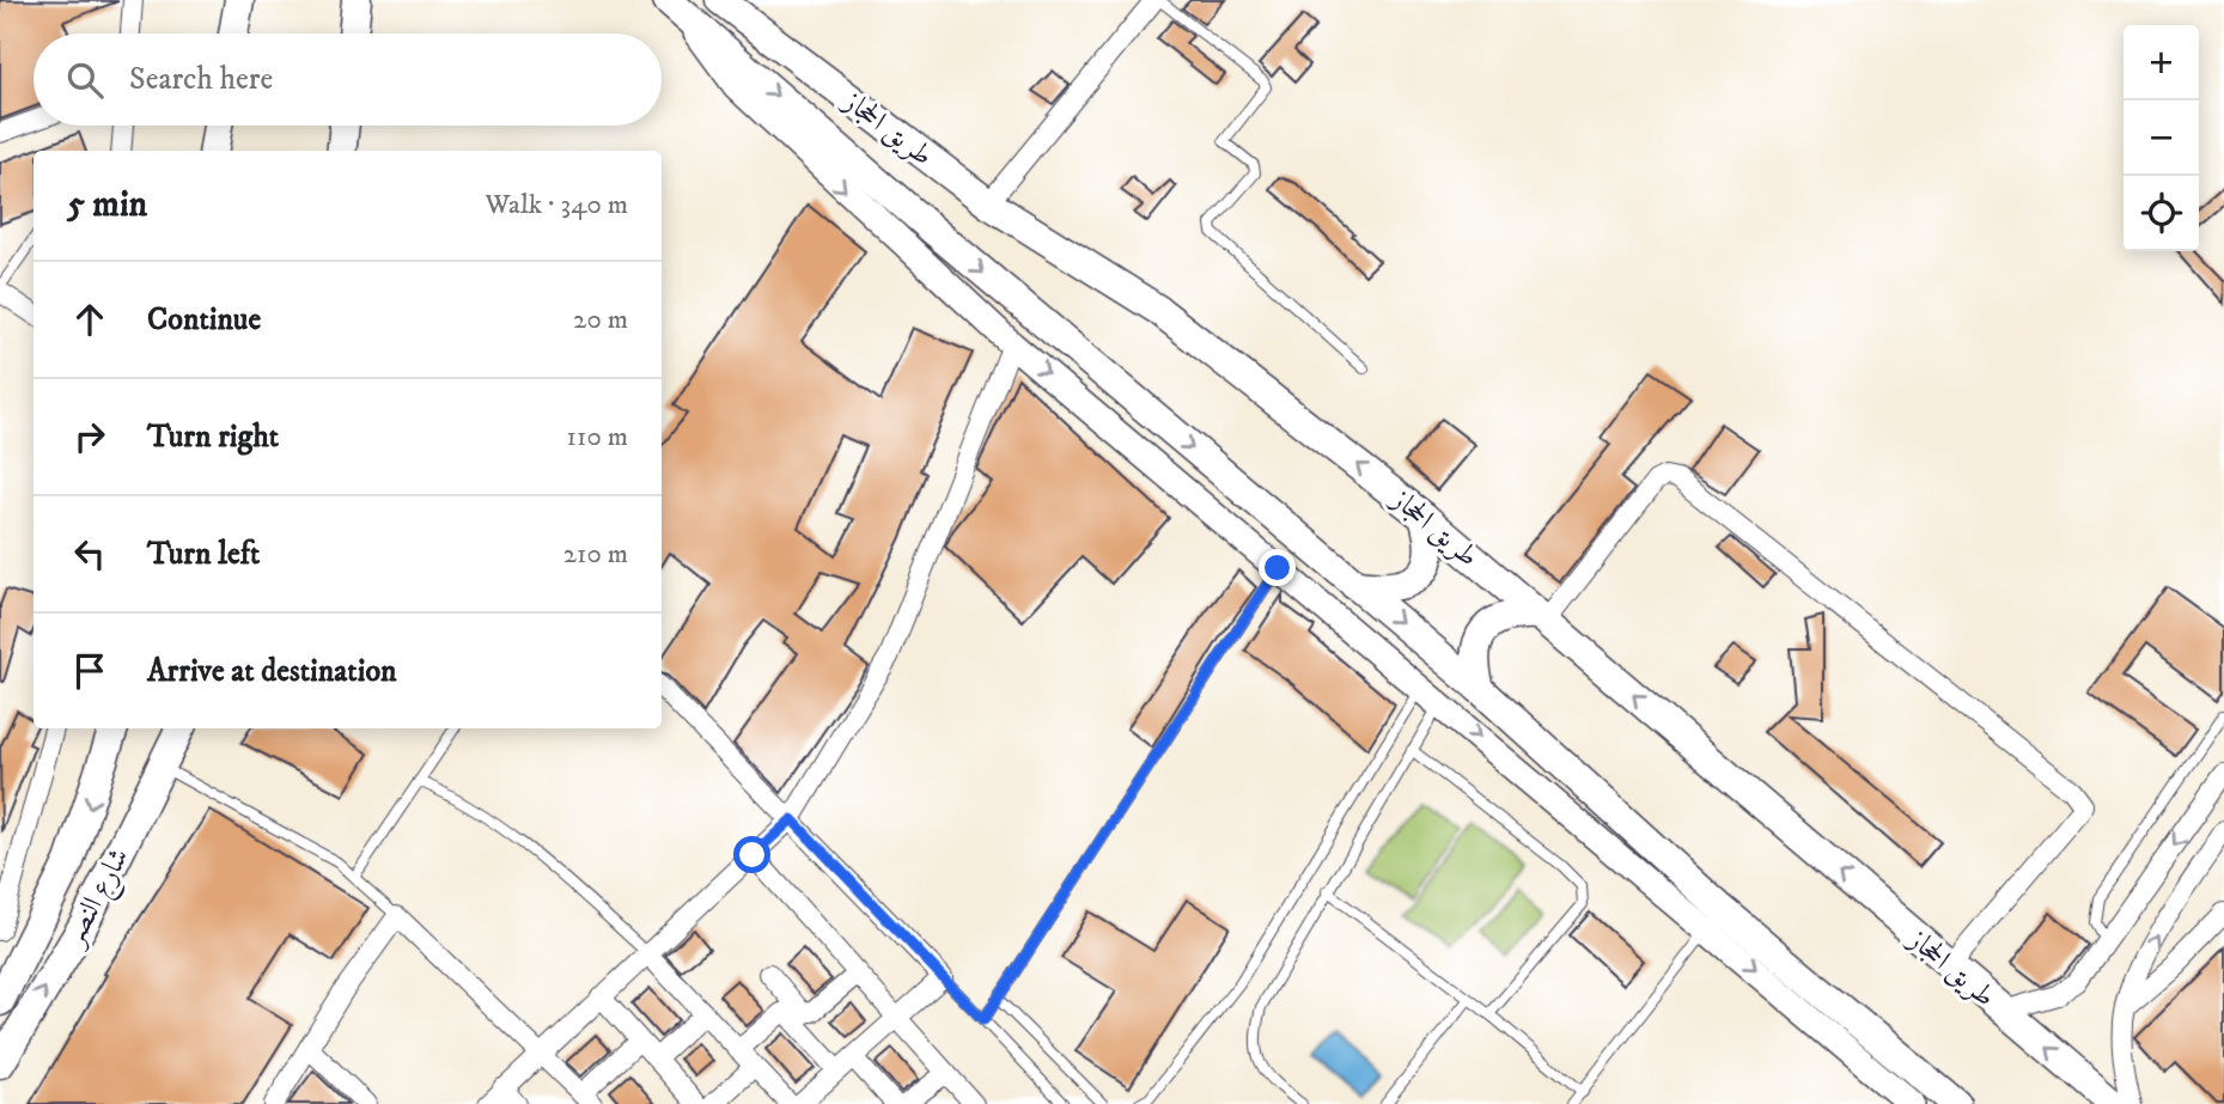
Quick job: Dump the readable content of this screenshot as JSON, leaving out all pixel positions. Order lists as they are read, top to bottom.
{
  "streets": {
    "main road": ["طريق الحجاز", "شارع النصر"]
  },
  "page": {
    "map_buttons": ["+", "−"],
    "search": "Search here",
    "heading": ["5 min", "Walk · 340 m"],
    "list": [
      ["Continue", "20 m"],
      ["Turn right", "110 m"],
      ["Turn left", "210 m"],
      "Arrive at destination"
    ]
  }
}
